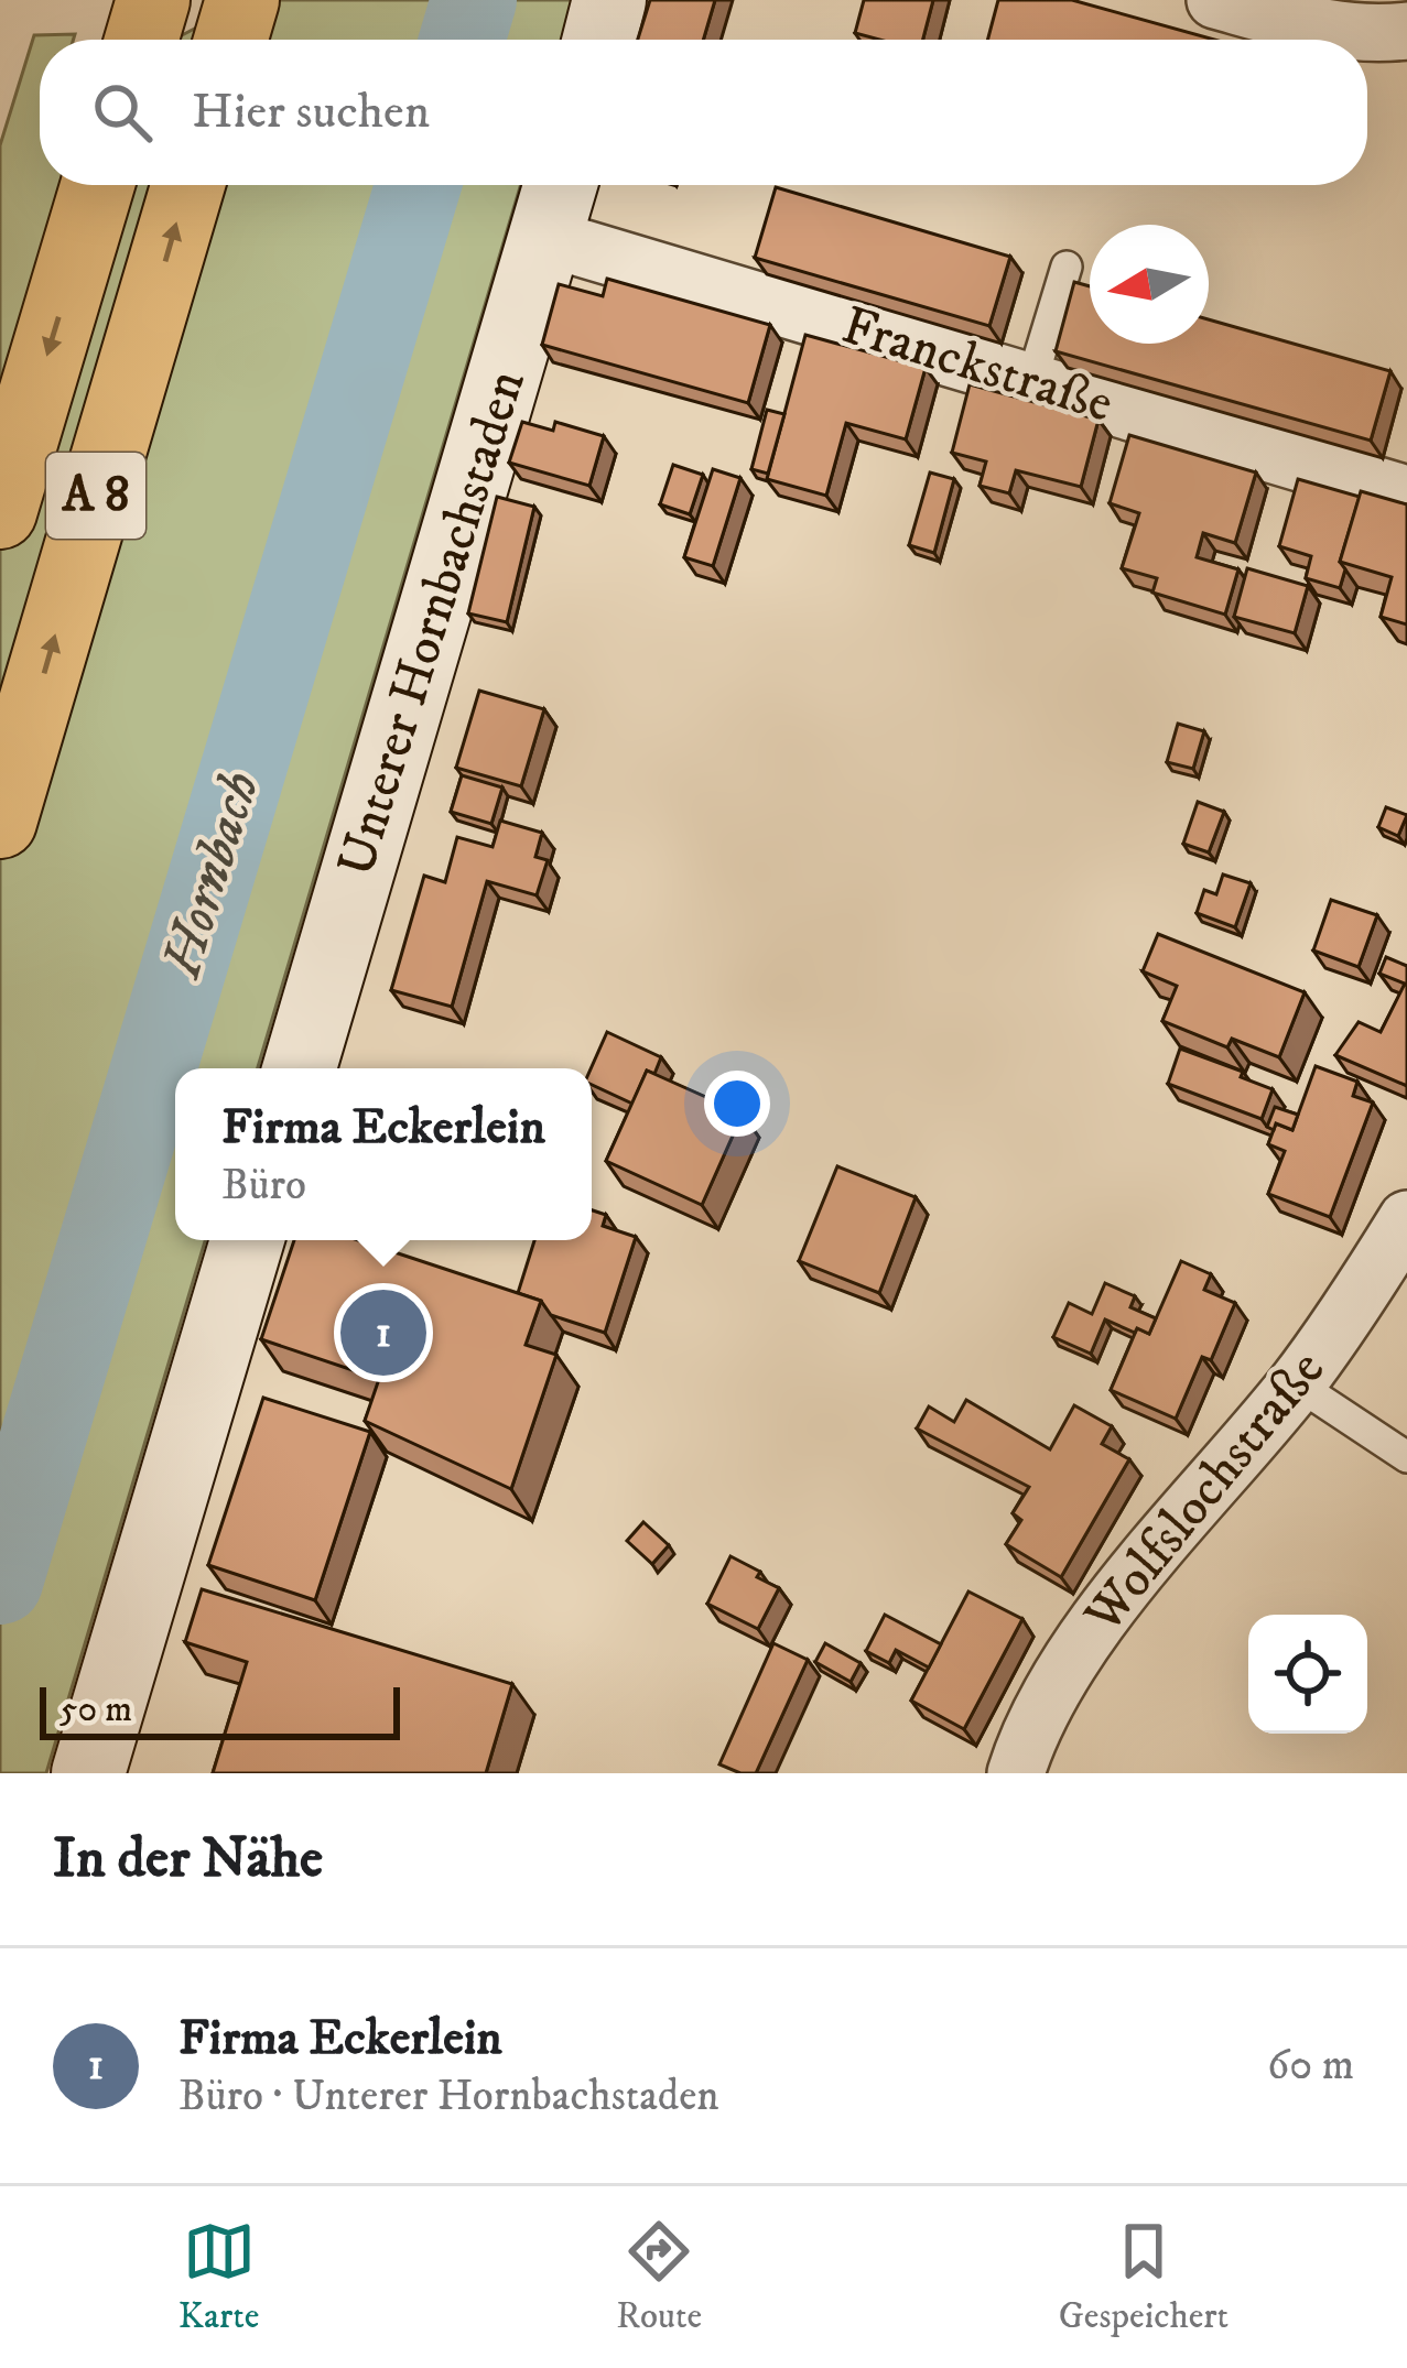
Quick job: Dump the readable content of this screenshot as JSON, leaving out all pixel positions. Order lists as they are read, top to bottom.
{
  "streets": {
    "highway": ["A 8"],
    "street": ["Franckstraße", "Unterer Hornbachstaden", "Wolfslochstraße"]
  },
  "crossings": [
    ["Franckstraße", "Unterer Hornbachstaden"]
  ],
  "water": ["Hornbach"],
  "scale_bar": "50 m",
  "north": "left",
  "page": {
    "search": "Hier suchen",
    "popup": ["Firma Eckerlein", "Büro"],
    "pins": "1",
    "scale": "50 m",
    "heading": "In der Nähe",
    "list": [
      {
        "mark": "1",
        "name": "Firma Eckerlein",
        "note": "Büro · Unterer Hornbachstaden",
        "value": "60 m"
      }
    ],
    "nav": ["Karte", "Route", "Gespeichert"]
  }
}
